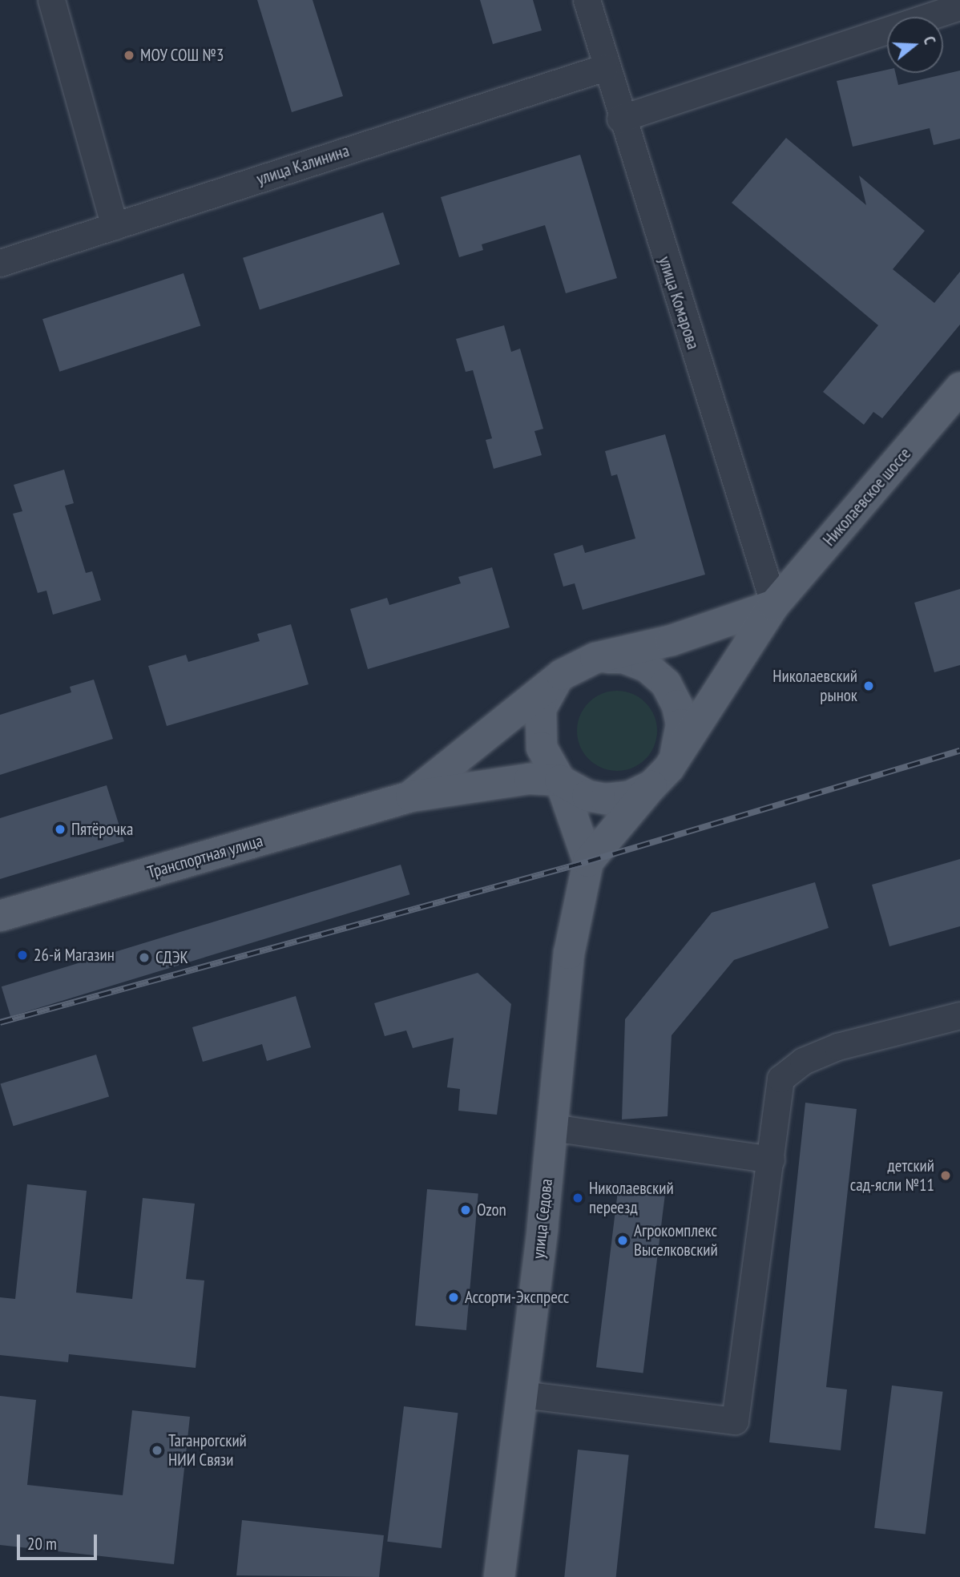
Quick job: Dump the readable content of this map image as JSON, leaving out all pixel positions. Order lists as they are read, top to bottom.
{
  "streets": {
    "main road": ["Николаевское шоссе", "Транспортная улица", "улица Седова"],
    "street": ["улица Калинина", "улица Комарова"]
  },
  "crossings": [
    ["улица Калинина", "улица Комарова"],
    ["улица Комарова", "Николаевское шоссе"],
    ["Николаевское шоссе", "Транспортная улица"],
    ["Николаевское шоссе", "улица Седова"],
    ["Транспортная улица", "улица Седова"]
  ],
  "places": [
    "МОУ СОШ №3",
    "Николаевский рынок",
    "Пятёрочка",
    "26-й Магазин",
    "СДЭК",
    "детский сад-ясли №11",
    "Николаевский переезд",
    "Ozon",
    "Агрокомплекс Выселковский",
    "Ассорти-Экспресс",
    "Таганрогский НИИ Связи"
  ],
  "scale_bar": "20 m",
  "north": "right"
}
